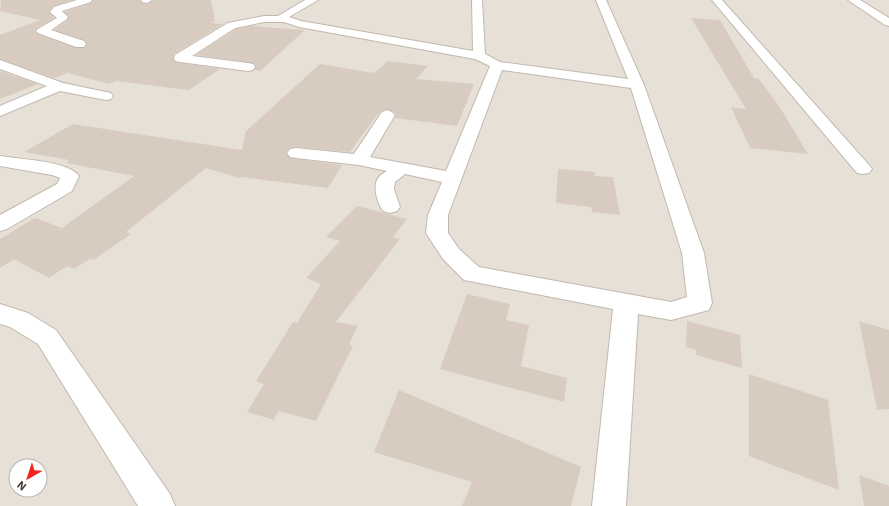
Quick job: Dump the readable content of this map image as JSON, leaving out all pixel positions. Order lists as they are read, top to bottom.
{
  "north": "bottom left"
}
